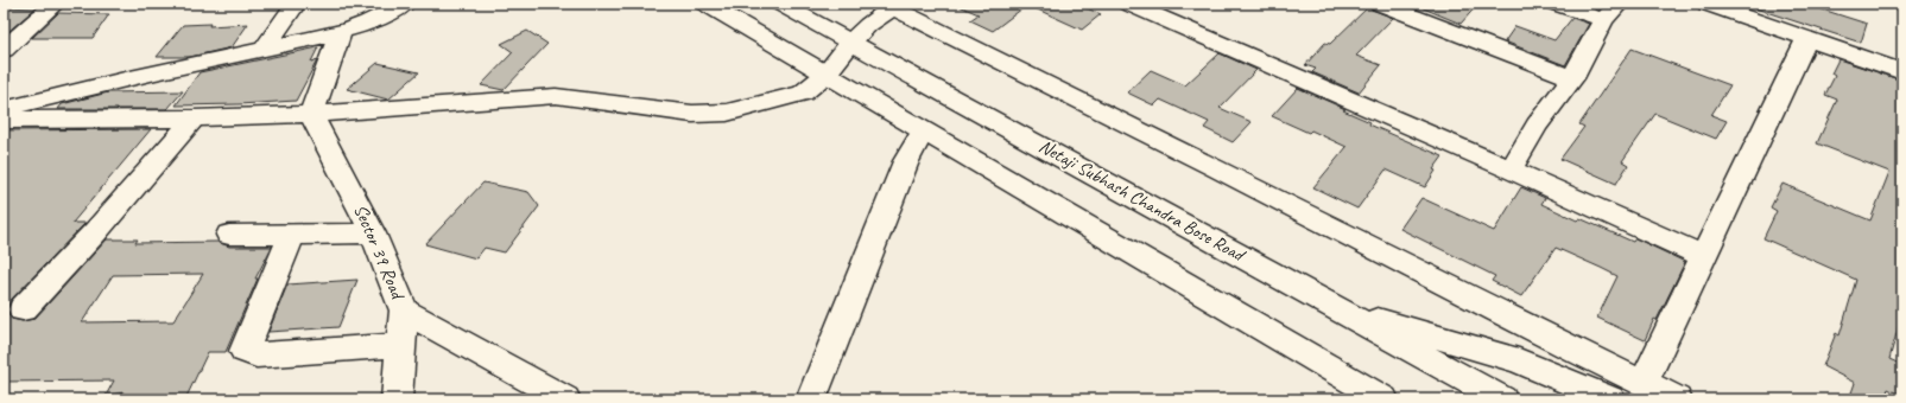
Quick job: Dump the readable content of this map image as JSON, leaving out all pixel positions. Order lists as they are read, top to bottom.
{
  "streets": {
    "street": ["Netaji Subhash Chandra Bose Road", "Sector 39 Road"]
  }
}
